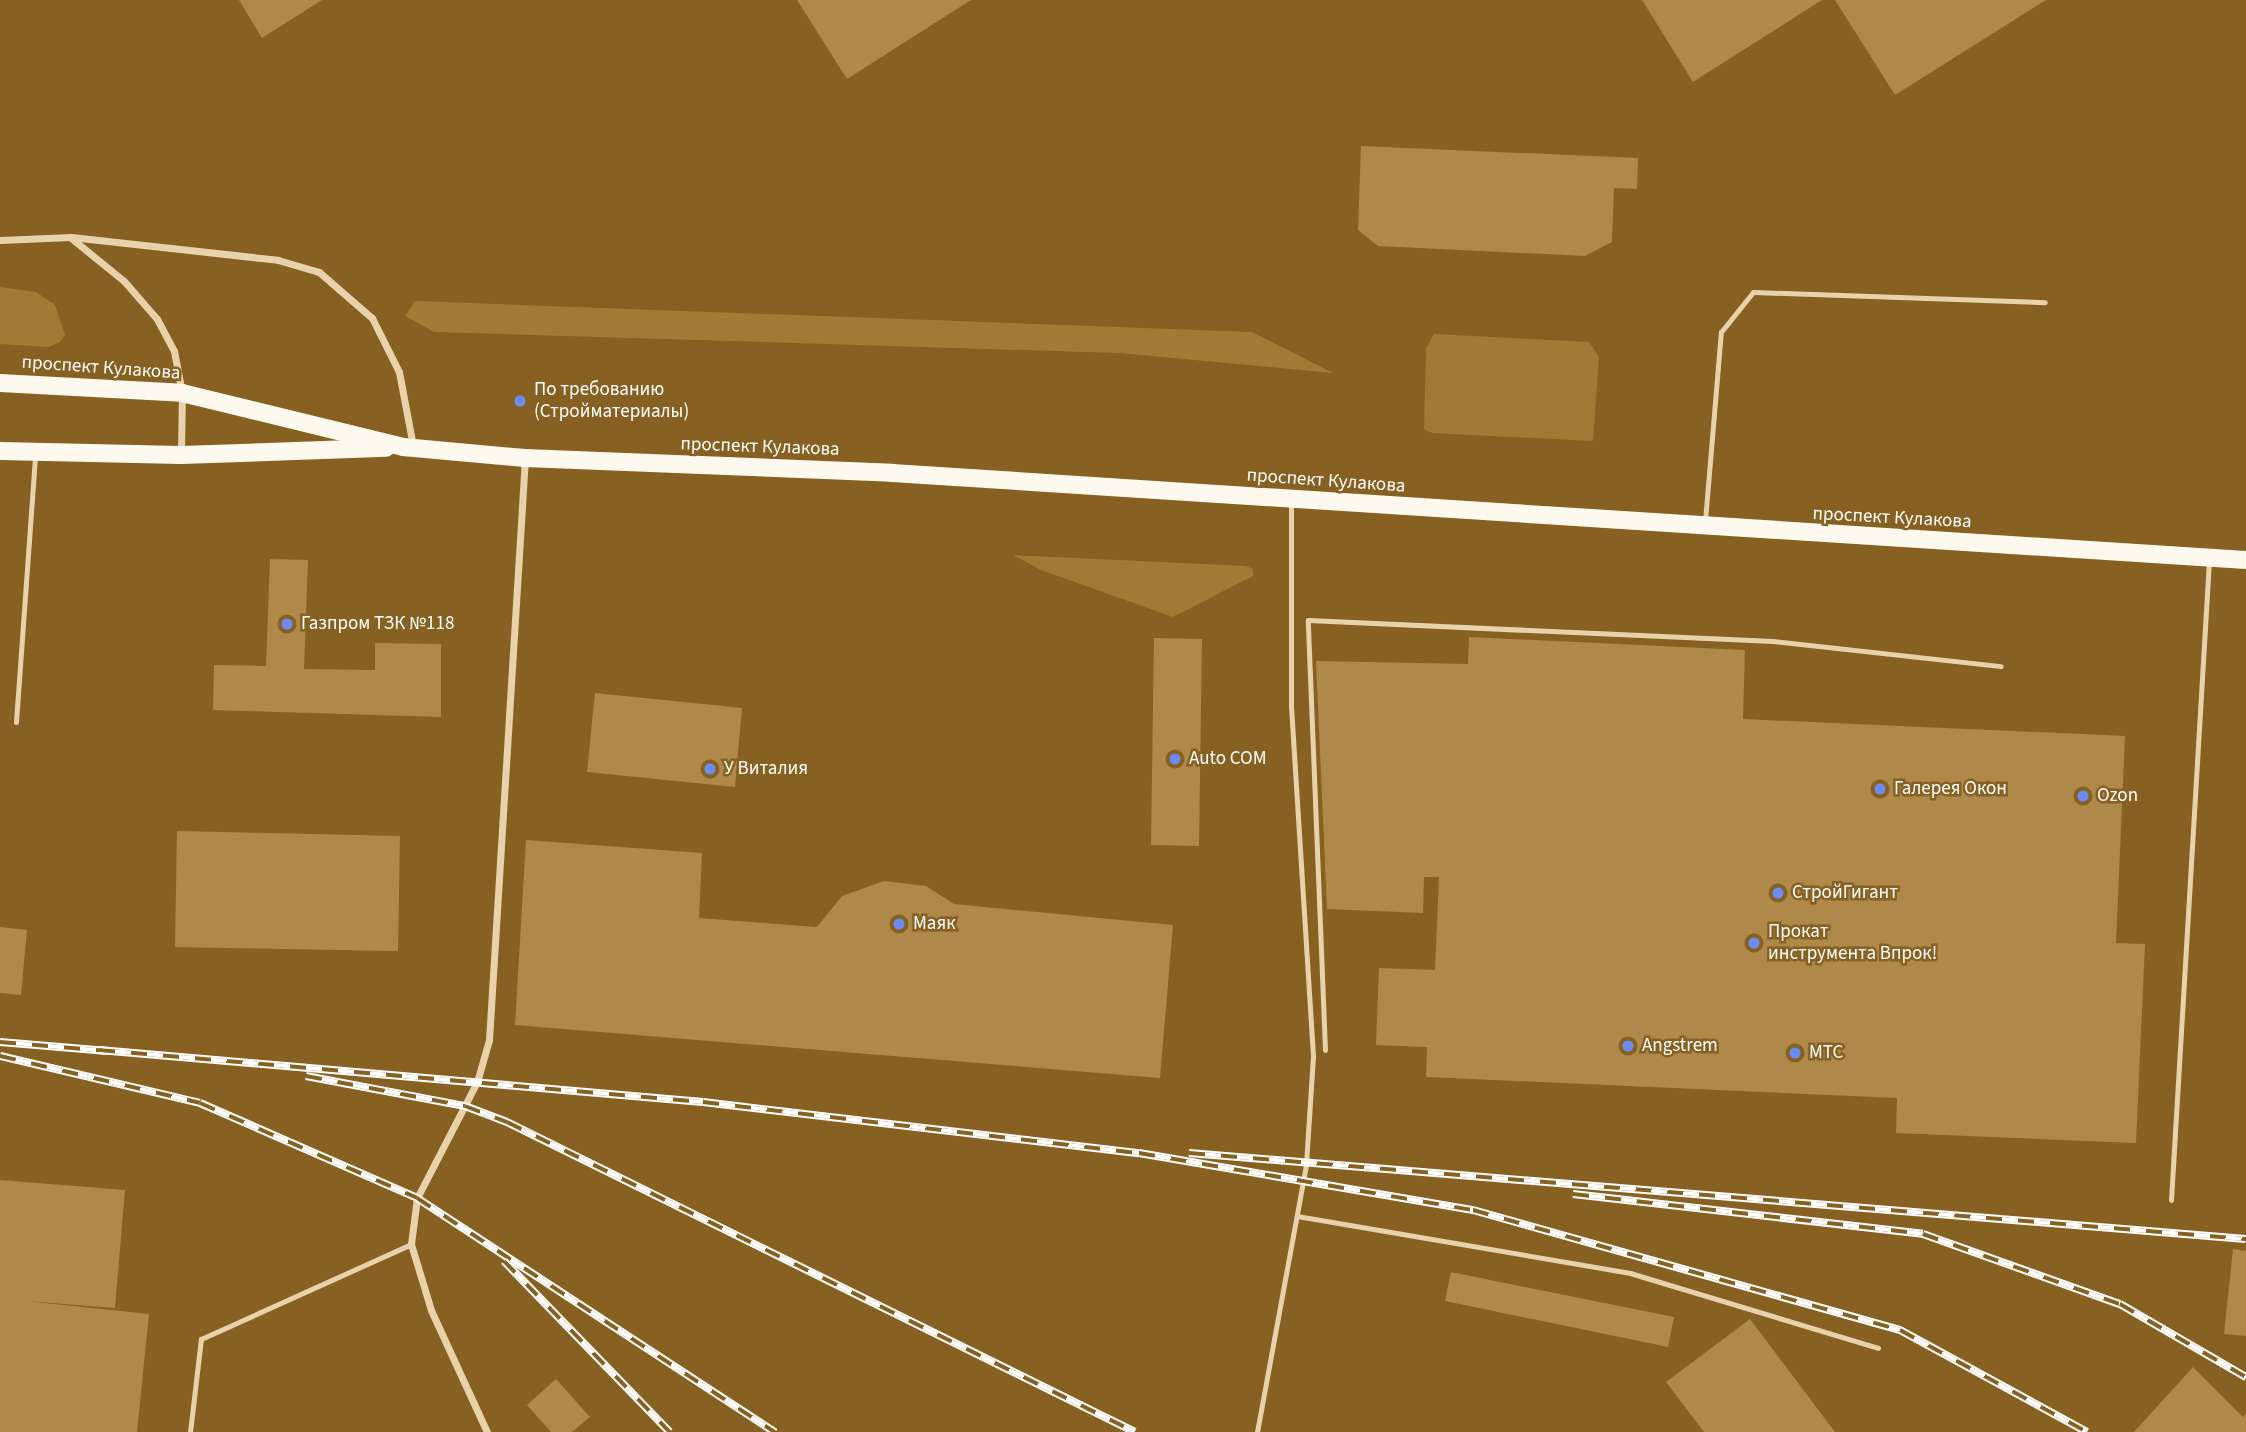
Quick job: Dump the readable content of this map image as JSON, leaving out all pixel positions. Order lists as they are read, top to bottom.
{
  "streets": {
    "main road": ["проспект Кулакова"]
  },
  "places": [
    "По требованию (Стройматериалы)",
    "Газпром ТЗК №118",
    "Auto COM",
    "У Виталия",
    "Галерея Окон",
    "Ozon",
    "СтройГигант",
    "Маяк",
    "Прокат инструмента Впрок!",
    "Angstrem",
    "МТС"
  ]
}
